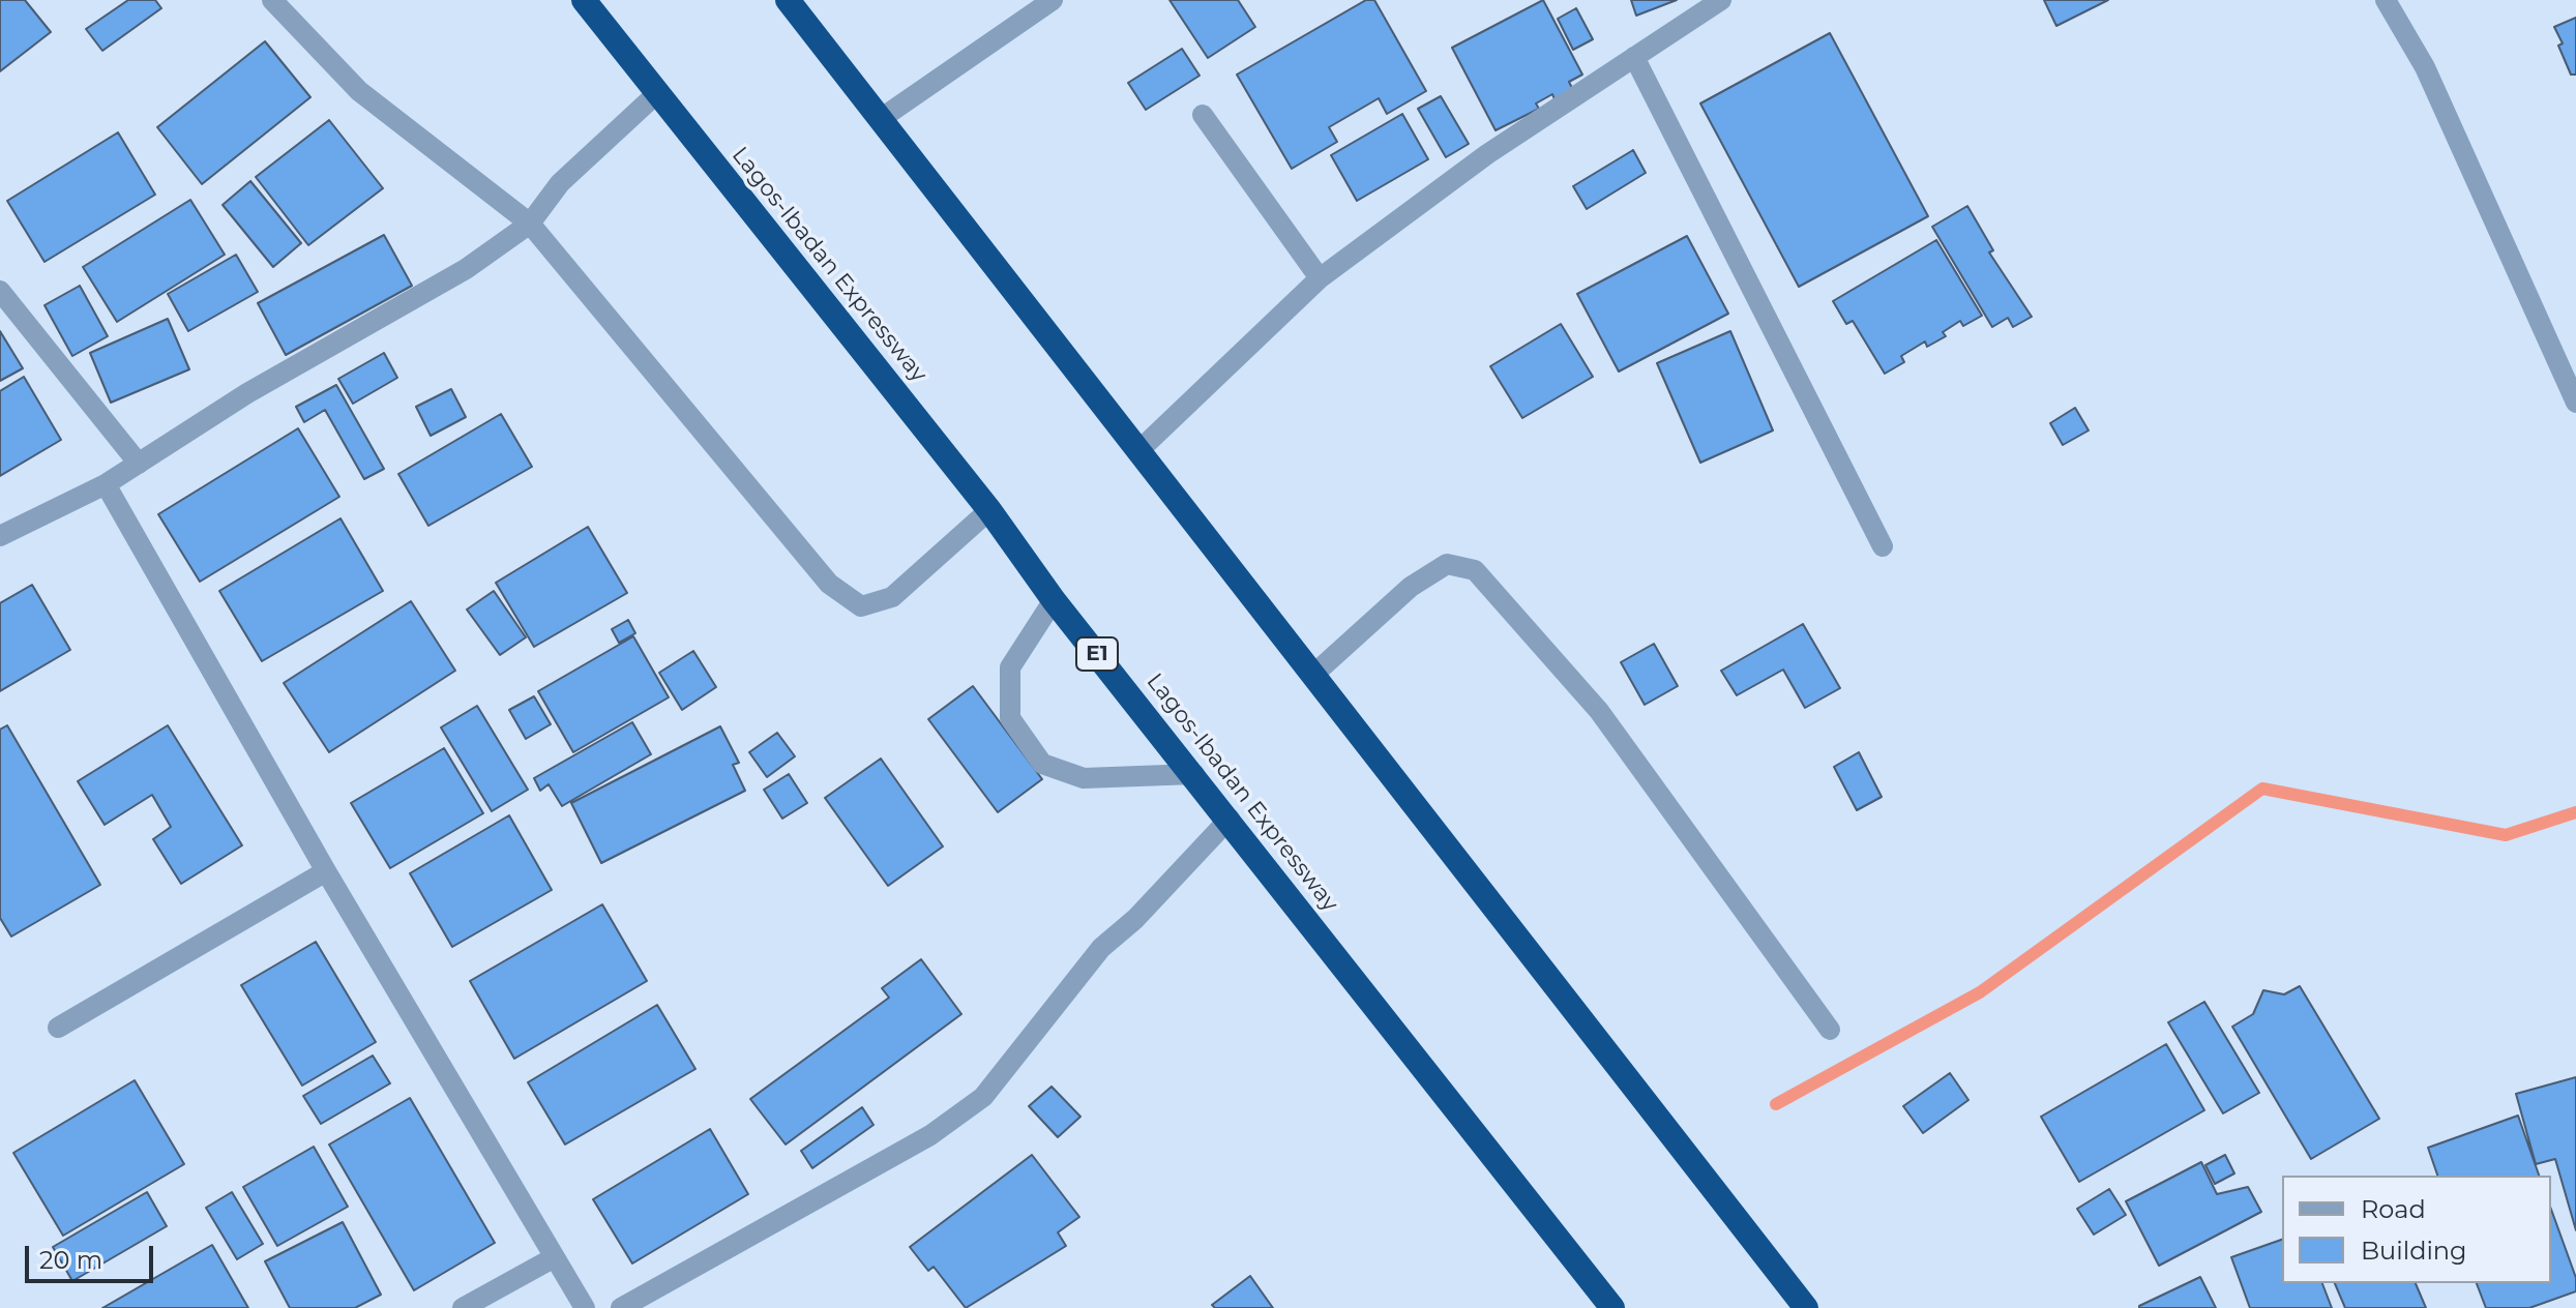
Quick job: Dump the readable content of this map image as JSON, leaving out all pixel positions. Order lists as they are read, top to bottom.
{
  "streets": {
    "highway": ["Lagos-Ibadan Expressway", "E1"]
  },
  "legend": ["Road", "Building"],
  "scale_bar": "20 m"
}
